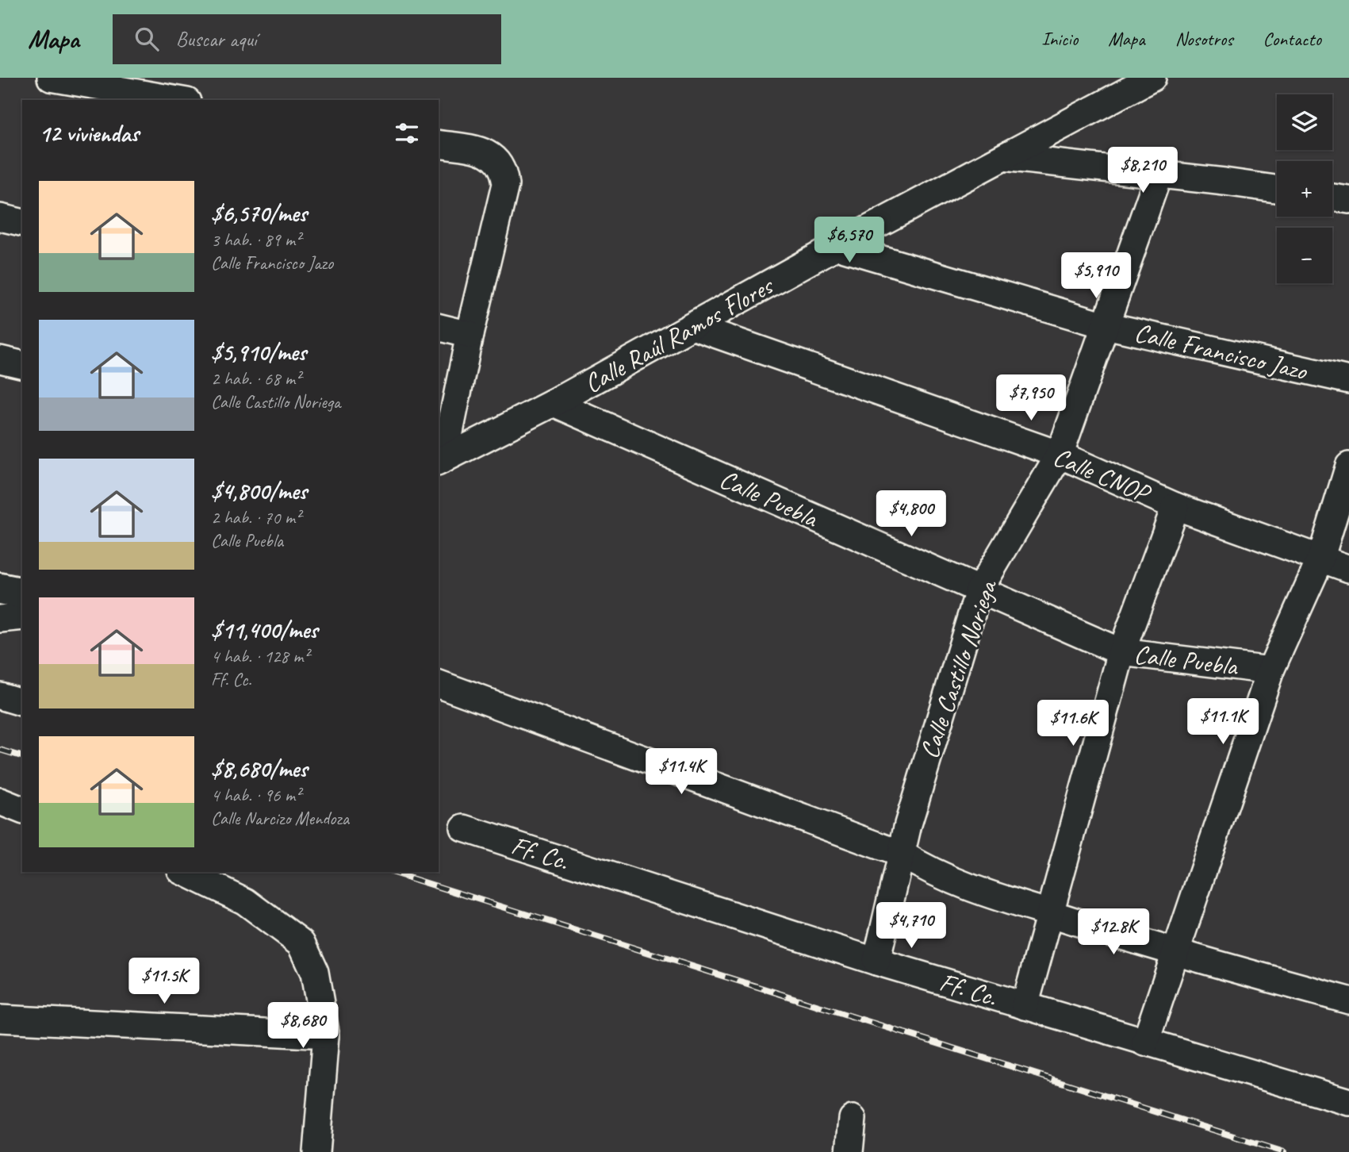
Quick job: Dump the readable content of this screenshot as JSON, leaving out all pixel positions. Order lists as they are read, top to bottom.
{
  "streets": {
    "street": [
      "Calle Raúl Ramos Flores",
      "Calle Francisco Jazo",
      "Calle CNOP",
      "Calle Puebla",
      "Calle Castillo Noriega",
      "Ff. Cc."
    ]
  },
  "crossings": [
    ["Calle Raúl Ramos Flores", "Calle Francisco Jazo"],
    ["Calle Raúl Ramos Flores", "Calle CNOP"],
    ["Calle Raúl Ramos Flores", "Calle Puebla"],
    ["Calle Francisco Jazo", "Calle Castillo Noriega"],
    ["Calle CNOP", "Calle Castillo Noriega"],
    ["Calle Puebla", "Calle Castillo Noriega"],
    ["Calle Castillo Noriega", "Ff. Cc."]
  ],
  "page": {
    "header": "Mapa",
    "search": "Buscar aquí",
    "nav": [
      "Inicio",
      "Mapa",
      "Nosotros",
      "Contacto"
    ],
    "map_buttons": ["+", "−"],
    "heading": "12 viviendas",
    "price": [
      "$8,210",
      "$6,570",
      "$5,910",
      "$7,950",
      "$4,800",
      "$11.1K",
      "$11.6K",
      "$11.4K",
      "$4,710",
      "$12.8K",
      "$11.5K",
      "$8,680"
    ],
    "list": [
      {
        "name": "$6,570/mes",
        "note": "3 hab. · 89 m² · Calle Francisco Jazo"
      },
      {
        "name": "$5,910/mes",
        "note": "2 hab. · 68 m² · Calle Castillo Noriega"
      },
      {
        "name": "$4,800/mes",
        "note": "2 hab. · 70 m² · Calle Puebla"
      },
      {
        "name": "$11,400/mes",
        "note": "4 hab. · 128 m² · Ff. Cc."
      },
      {
        "name": "$8,680/mes",
        "note": "4 hab. · 96 m² · Calle Narcizo Mendoza"
      }
    ]
  }
}
